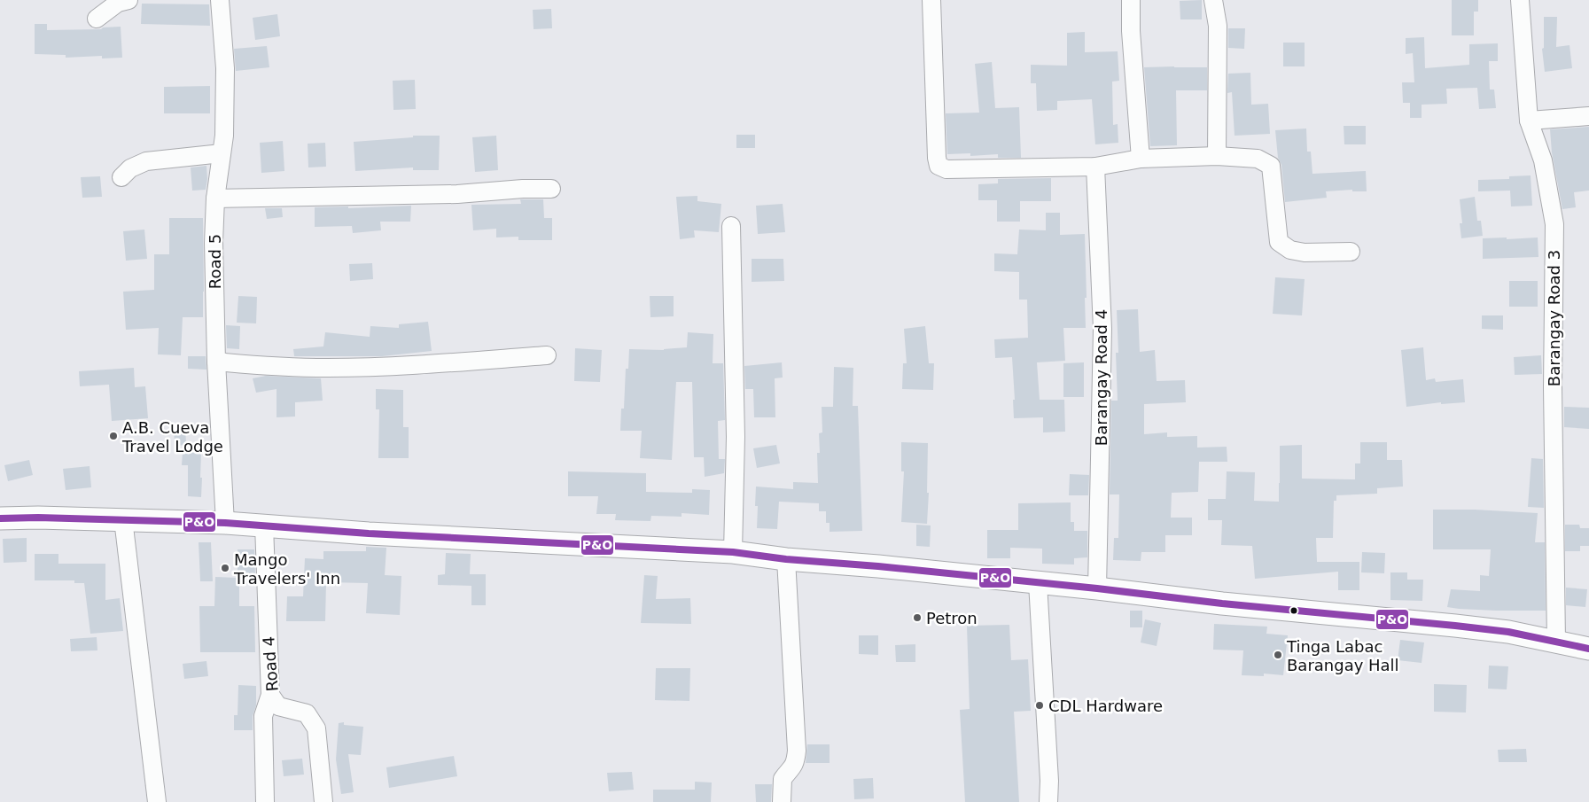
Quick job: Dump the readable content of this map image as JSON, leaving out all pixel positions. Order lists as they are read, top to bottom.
{
  "streets": {
    "street": [
      "Road 5",
      "Barangay Road 3",
      "Barangay Road 4",
      "Road 4"
    ]
  },
  "places": [
    "A.B. Cueva Travel Lodge",
    "Mango Travelers' Inn",
    "Petron",
    "Tinga Labac Barangay Hall",
    "CDL Hardware"
  ],
  "lines": ["transit line P&O"]
}
